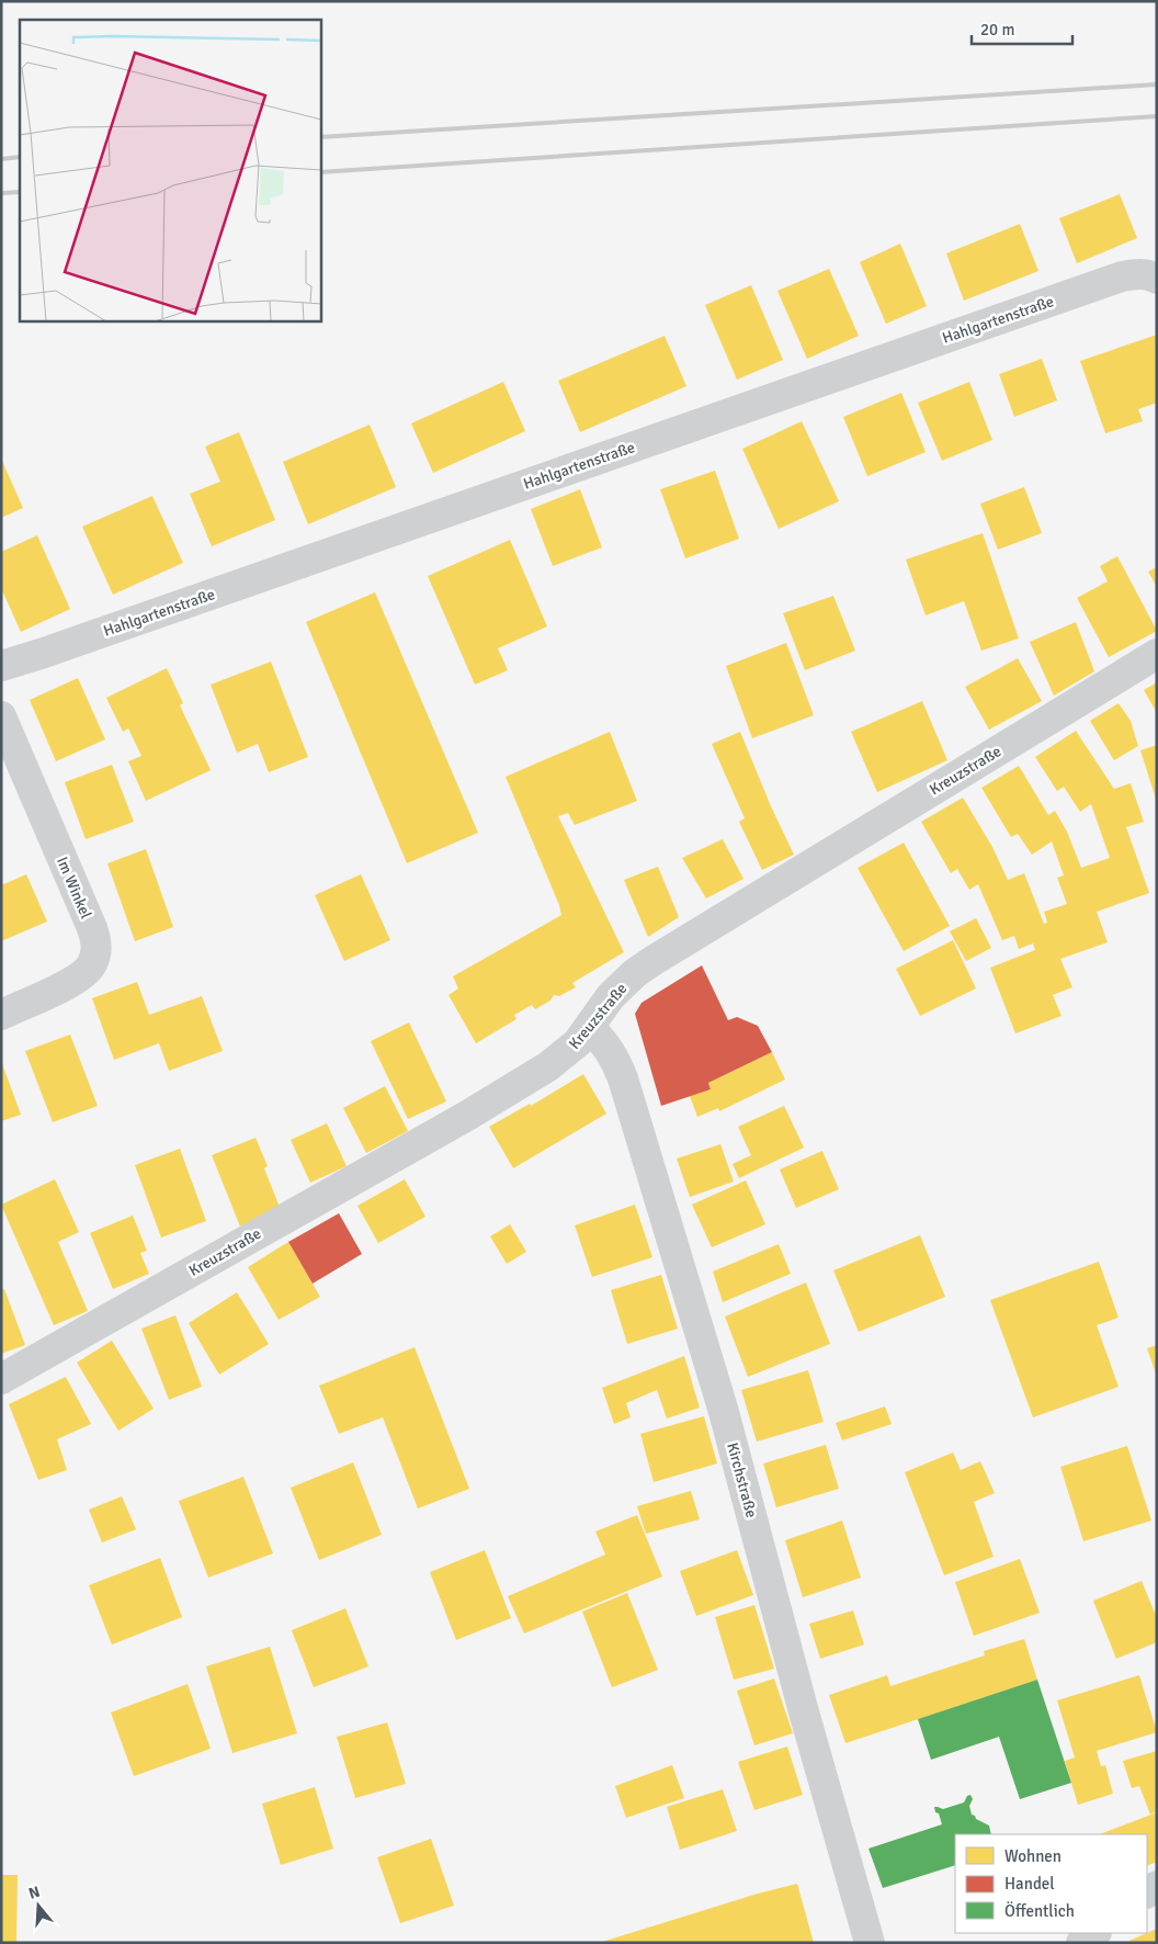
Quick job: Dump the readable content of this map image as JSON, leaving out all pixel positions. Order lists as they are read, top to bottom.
{
  "streets": {
    "street": [
      "Hahlgartenstraße",
      "Kreuzstraße",
      "Im Winkel",
      "Kirchstraße"
    ]
  },
  "crossings": [
    ["Kreuzstraße", "Kirchstraße"]
  ],
  "legend": ["Wohnen", "Handel", "Öffentlich"],
  "scale_bar": "20 m",
  "north": "top"
}
